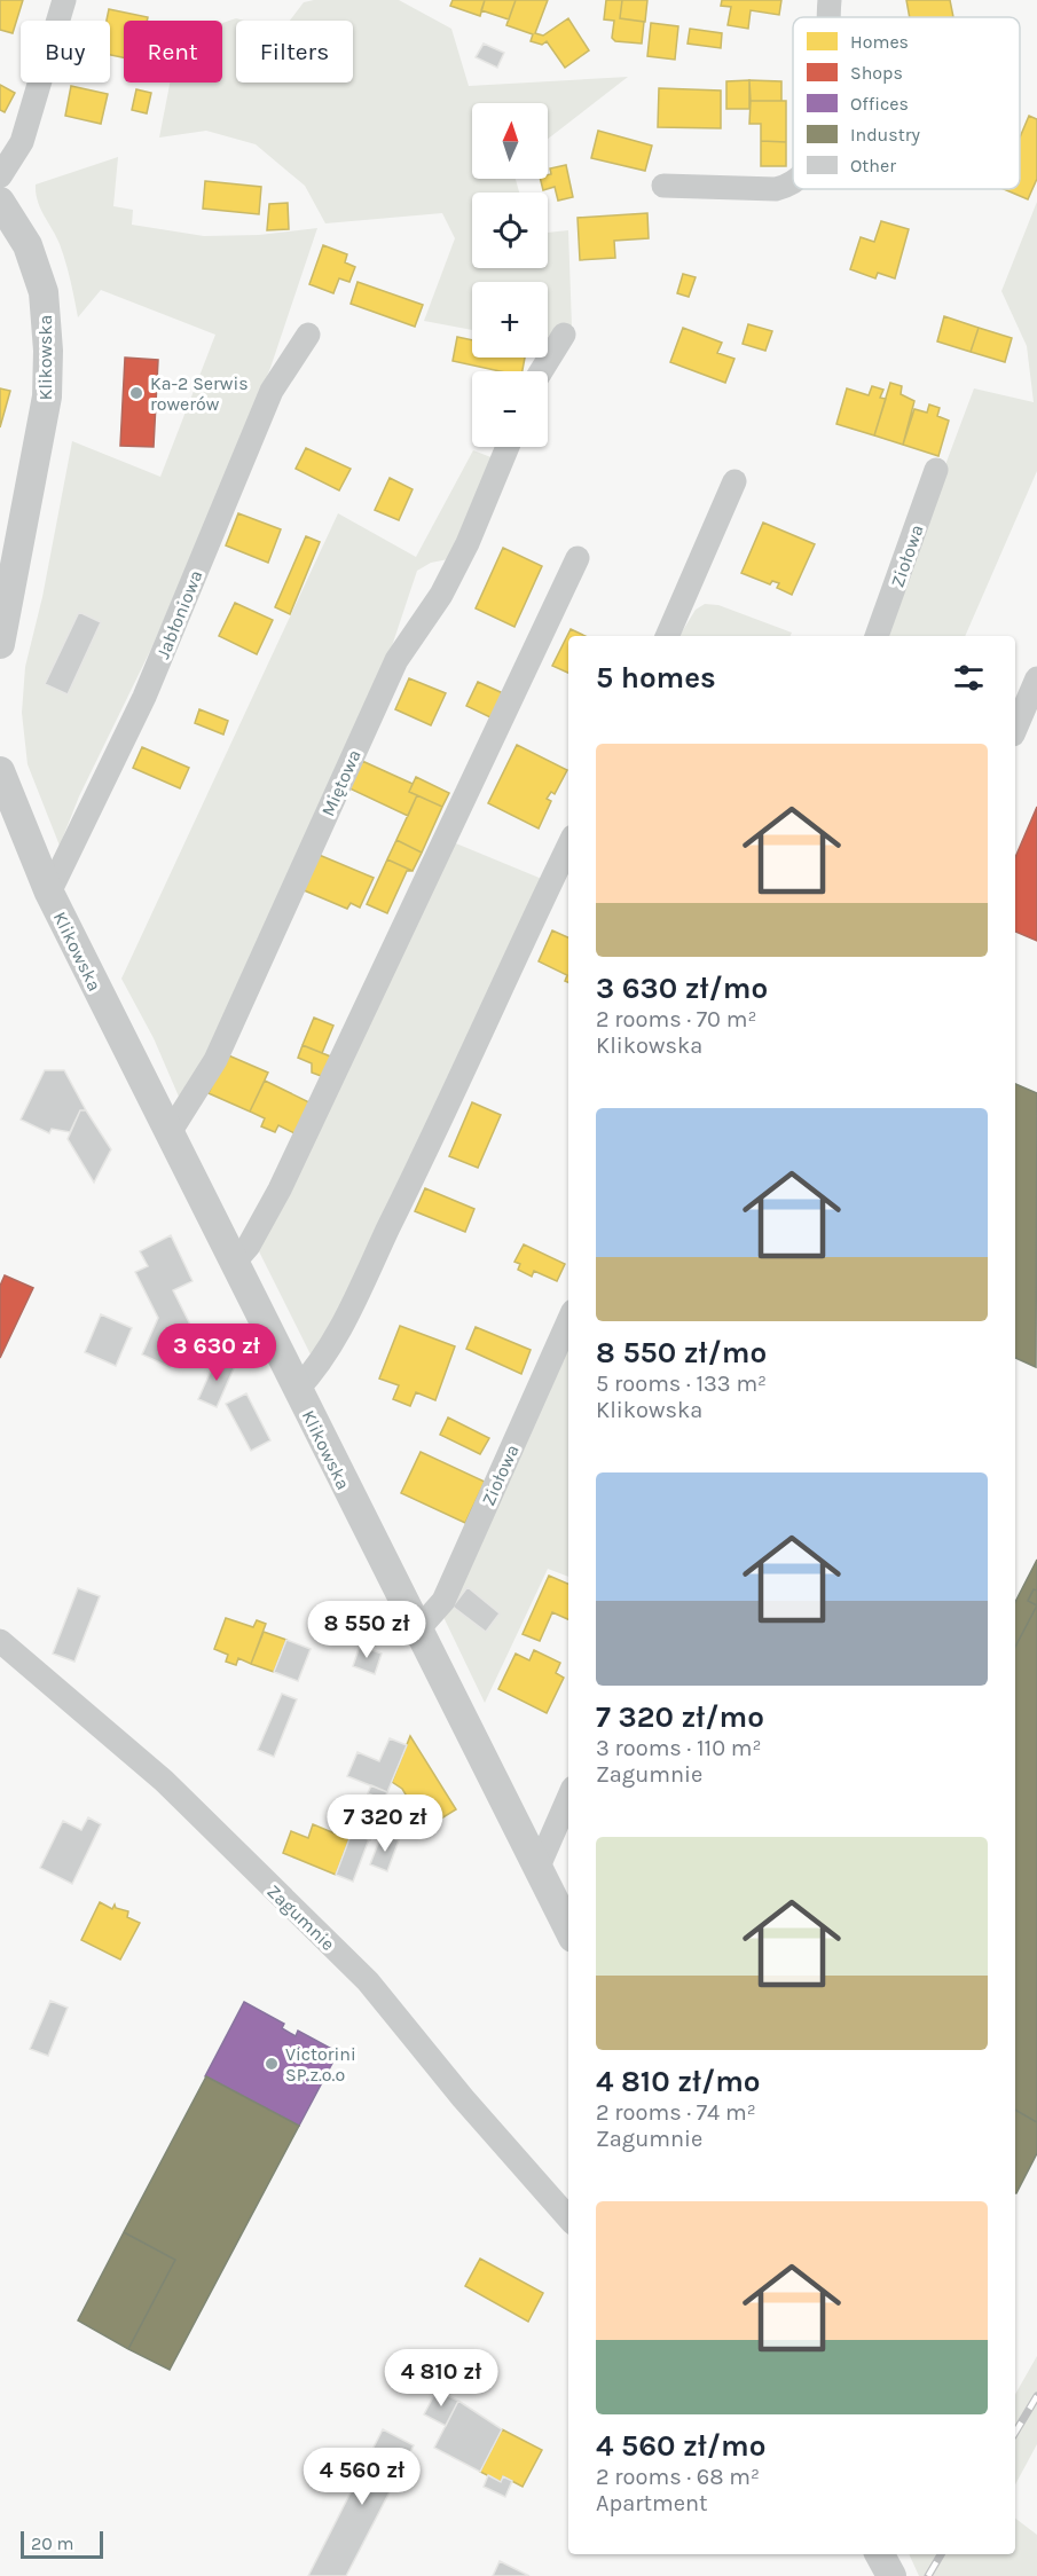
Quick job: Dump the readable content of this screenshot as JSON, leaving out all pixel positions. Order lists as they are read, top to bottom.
{
  "streets": {
    "street": [
      "Klikowska",
      "Ziołowa",
      "Jabłoniowa",
      "Miętowa",
      "Zagumnie"
    ]
  },
  "crossings": [
    ["Klikowska", "Ziołowa"],
    ["Klikowska", "Jabłoniowa"],
    ["Klikowska", "Miętowa"]
  ],
  "places": ["Ka-2 Serwis rowerów", "Victorini SP.z.o.o"],
  "legend": [
    "Homes",
    "Shops",
    "Offices",
    "Industry",
    "Other"
  ],
  "scale_bar": "20 m",
  "north": "top",
  "page": {
    "chip": ["Buy", "Rent", "Filters"],
    "map_buttons": ["+", "−"],
    "heading": "5 homes",
    "list": [
      {
        "name": "3 630 zł/mo",
        "note": "2 rooms · 70 m² · Klikowska"
      },
      {
        "name": "8 550 zł/mo",
        "note": "5 rooms · 133 m² · Klikowska"
      },
      {
        "name": "7 320 zł/mo",
        "note": "3 rooms · 110 m² · Zagumnie"
      },
      {
        "name": "4 810 zł/mo",
        "note": "2 rooms · 74 m² · Zagumnie"
      },
      {
        "name": "4 560 zł/mo",
        "note": "2 rooms · 68 m² · Apartment"
      }
    ],
    "price": [
      "3 630 zł",
      "8 550 zł",
      "7 320 zł",
      "4 810 zł",
      "4 560 zł"
    ],
    "scale": "20 m"
  }
}
